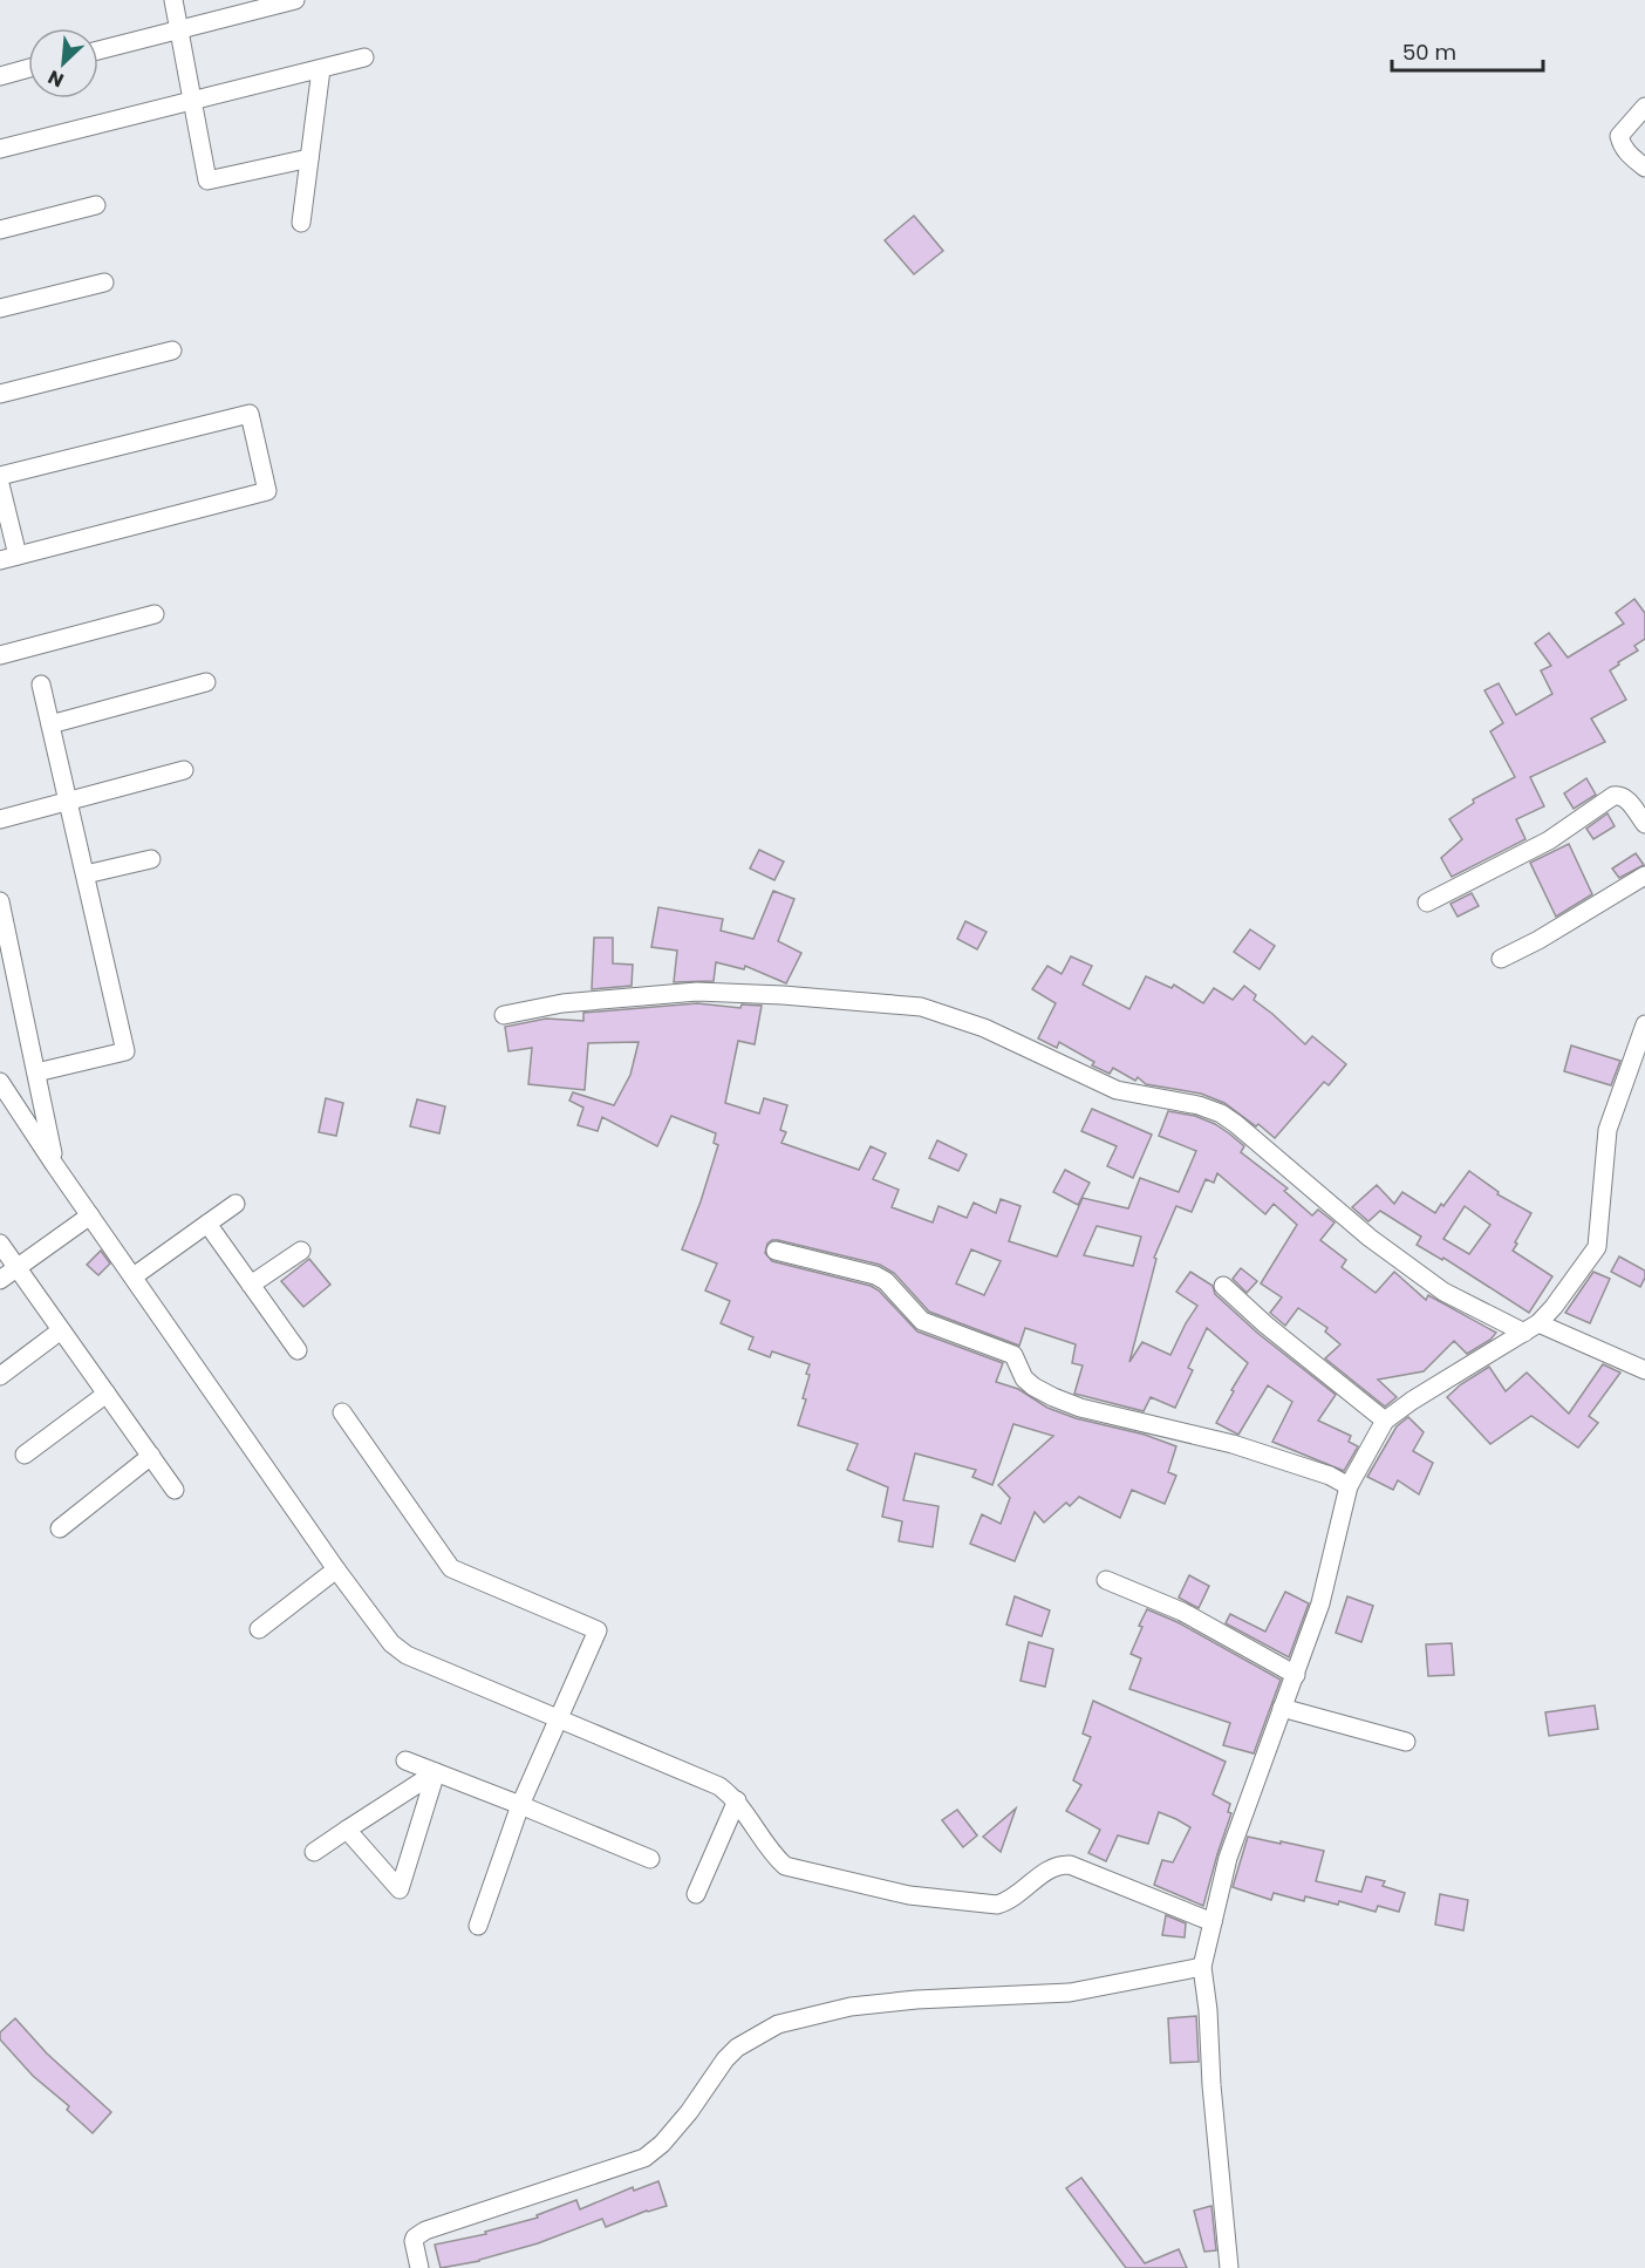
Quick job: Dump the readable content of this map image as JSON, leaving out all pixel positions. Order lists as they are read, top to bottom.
{
  "scale_bar": "50 m",
  "north": "bottom left"
}
